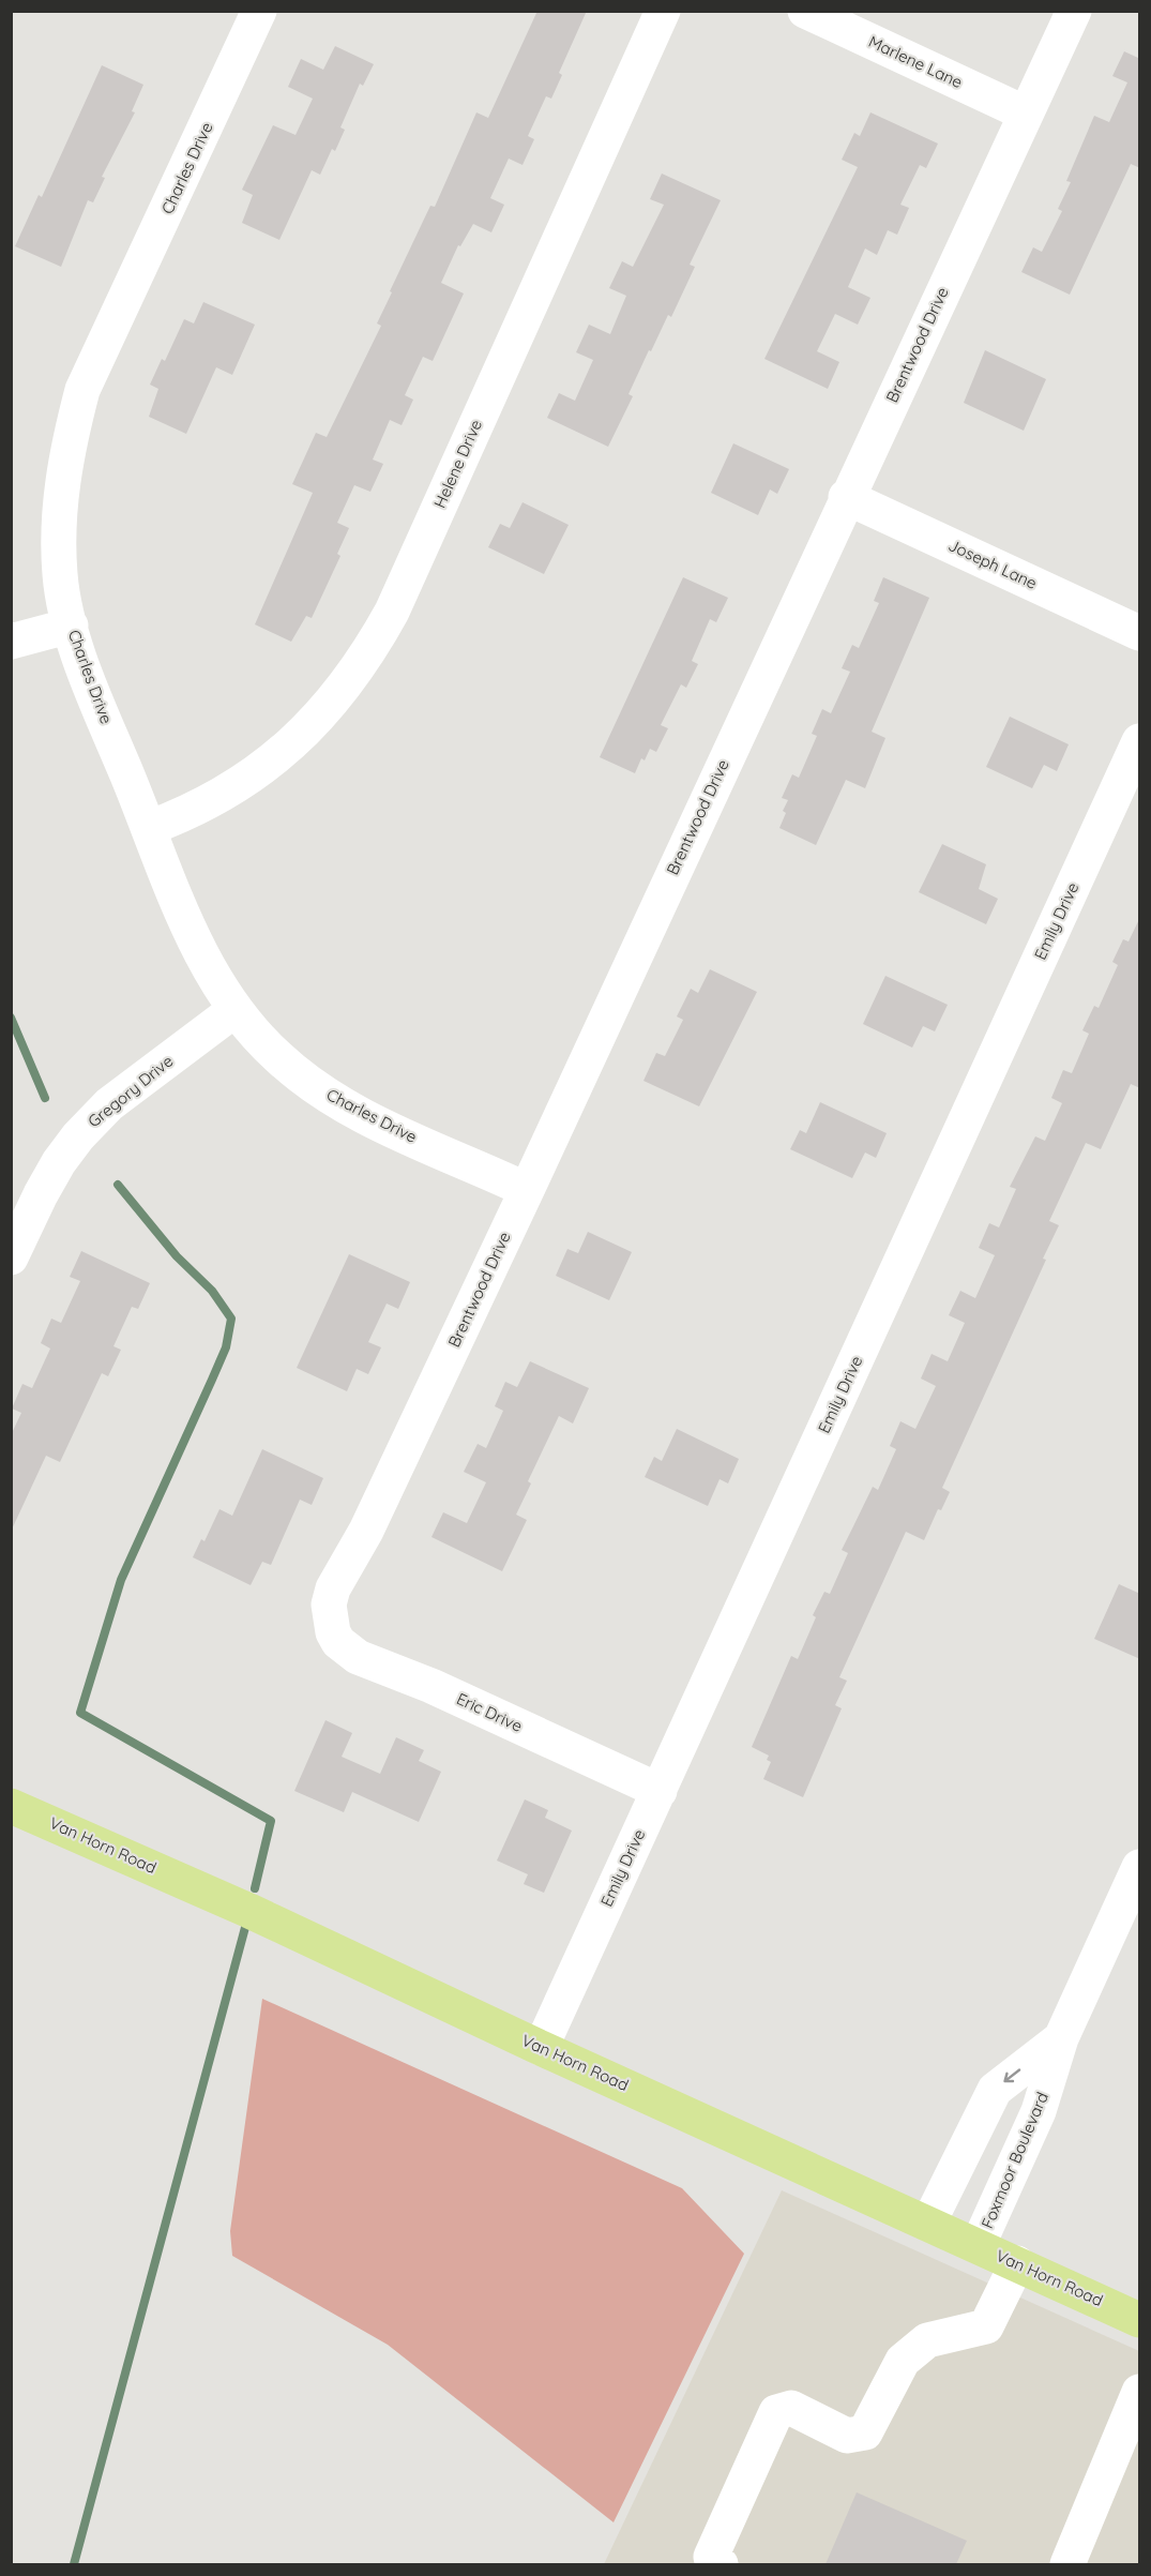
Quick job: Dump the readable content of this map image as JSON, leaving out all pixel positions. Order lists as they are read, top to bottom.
{
  "streets": {
    "main road": ["Van Horn Road"],
    "street": [
      "Marlene Lane",
      "Charles Drive",
      "Brentwood Drive",
      "Helene Drive",
      "Joseph Lane",
      "Emily Drive",
      "Gregory Drive",
      "Eric Drive",
      "Foxmoor Boulevard"
    ]
  },
  "crossings": [
    ["Marlene Lane", "Brentwood Drive"],
    ["Charles Drive", "Brentwood Drive"],
    ["Charles Drive", "Helene Drive"],
    ["Charles Drive", "Gregory Drive"],
    ["Brentwood Drive", "Joseph Lane"],
    ["Brentwood Drive", "Eric Drive"],
    ["Emily Drive", "Eric Drive"],
    ["Emily Drive", "Van Horn Road"],
    ["Van Horn Road", "Foxmoor Boulevard"]
  ]
}
